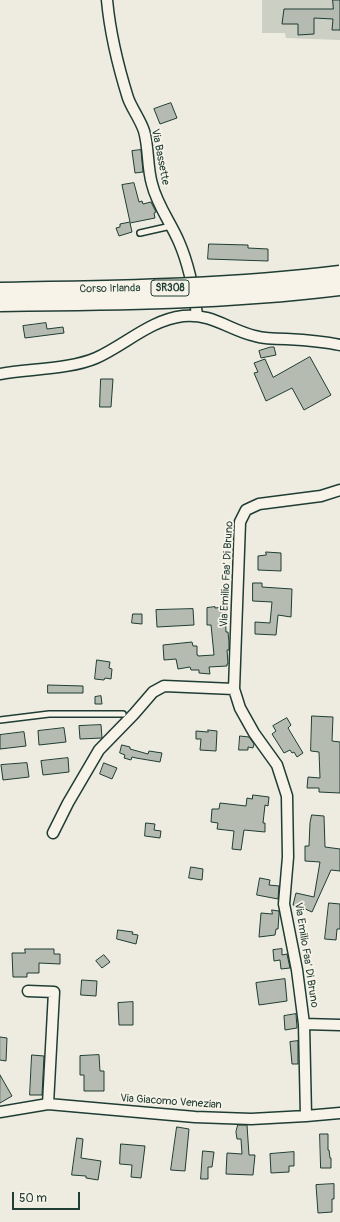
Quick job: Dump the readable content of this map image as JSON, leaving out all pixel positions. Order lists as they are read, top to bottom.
{
  "streets": {
    "highway": ["SR308", "Corso Irlanda"],
    "street": ["Via Bassette", "Via Emilio Faa' Di Bruno", "Via Giacomo Venezian"]
  },
  "crossings": [
    ["Via Emilio Faa' Di Bruno", "Via Giacomo Venezian"]
  ],
  "scale_bar": "50 m"
}
